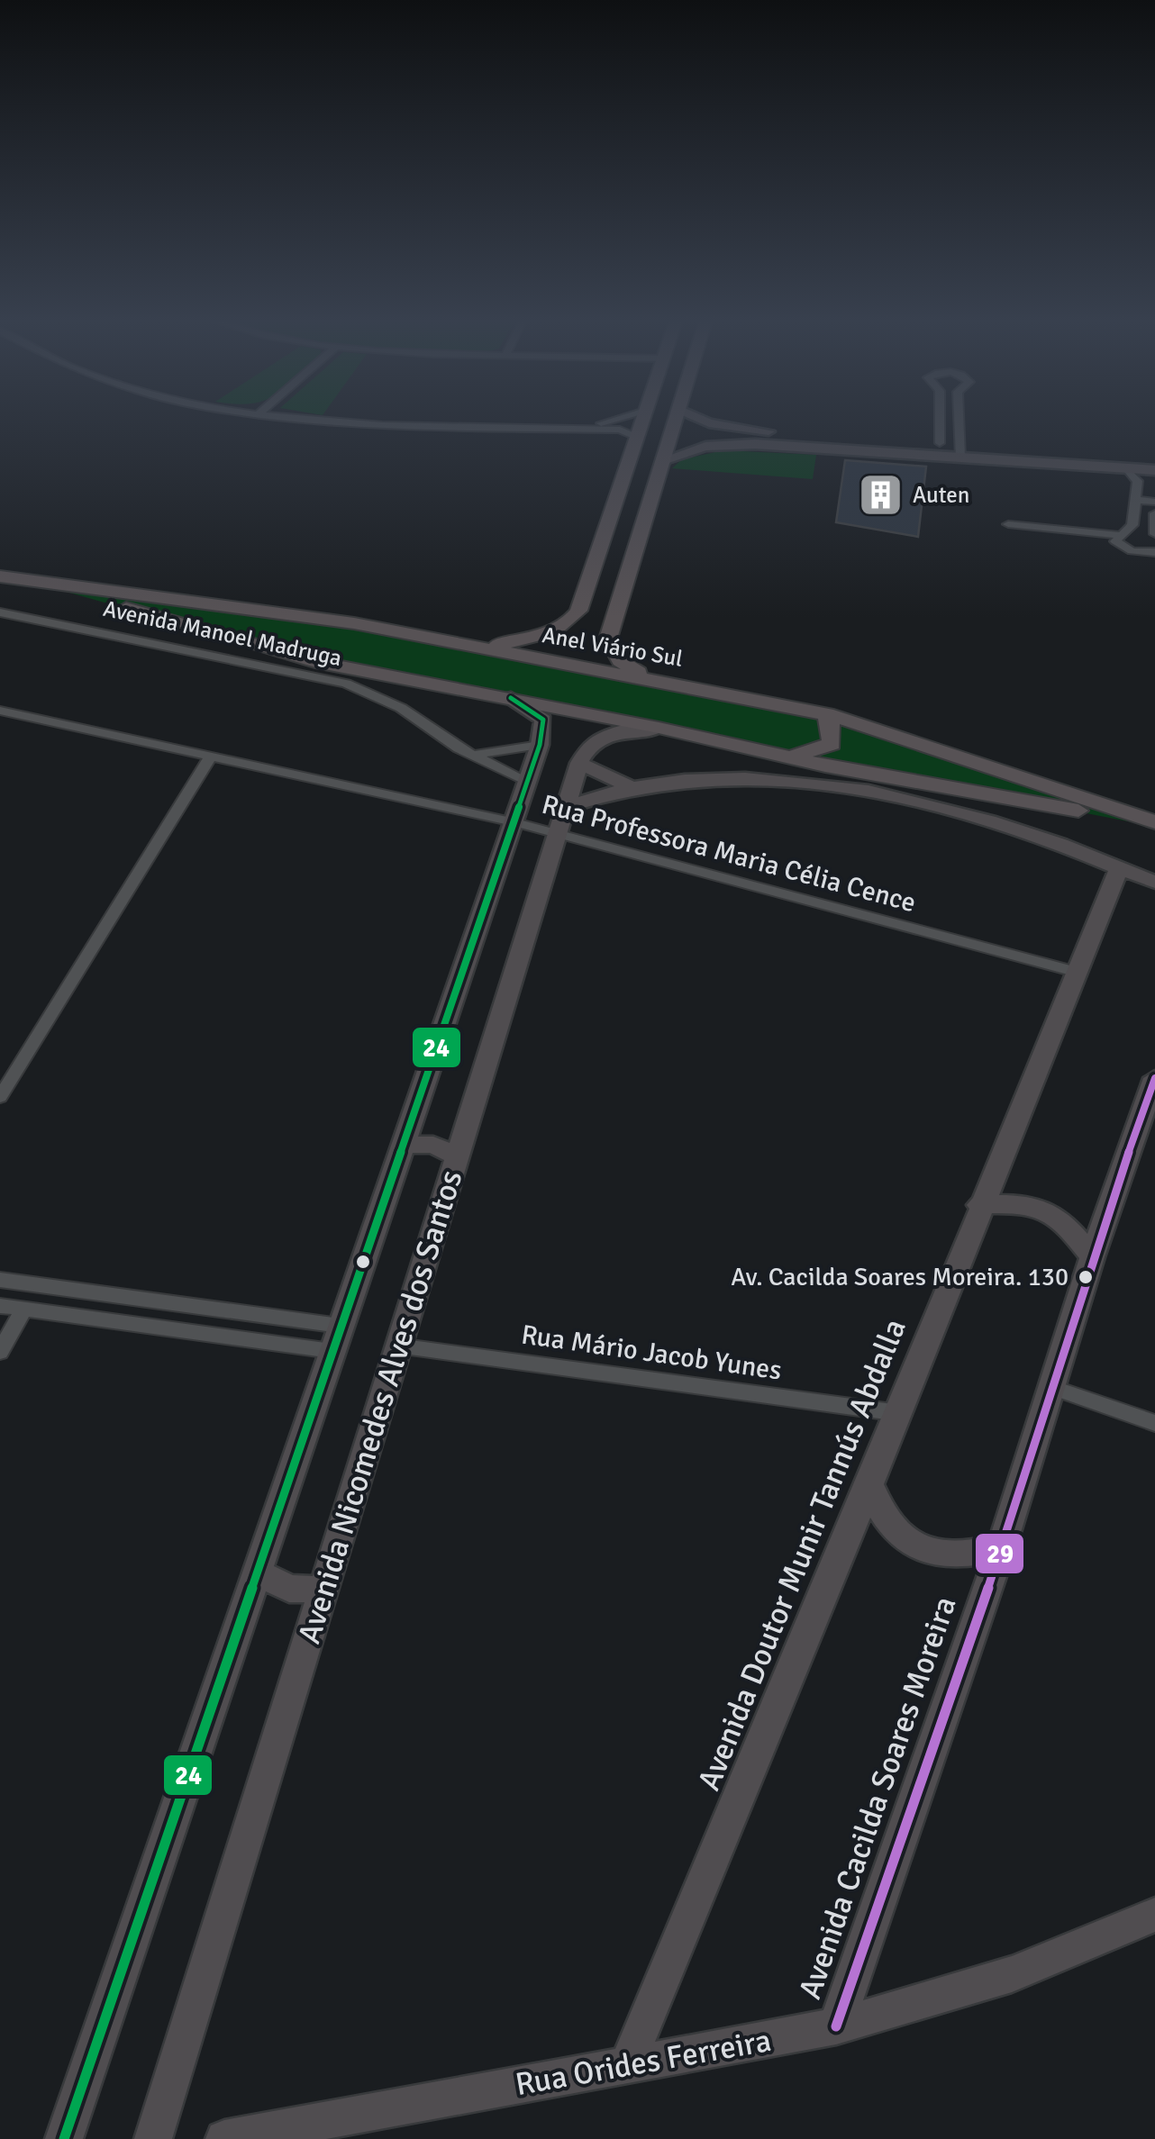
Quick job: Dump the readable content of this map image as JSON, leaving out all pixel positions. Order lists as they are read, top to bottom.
{
  "streets": {
    "main road": ["Anel Viário Sul"],
    "street": [
      "Avenida Manoel Madruga",
      "Rua Professora Maria Célia Cence",
      "Rua Mário Jacob Yunes",
      "Avenida Nicomedes Alves dos Santos",
      "Avenida Doutor Munir Tannús Abdalla",
      "Avenida Cacilda Soares Moreira",
      "Rua Orides Ferreira"
    ]
  },
  "crossings": [
    ["Avenida Manoel Madruga", "Avenida Nicomedes Alves dos Santos"],
    ["Rua Professora Maria Célia Cence", "Avenida Nicomedes Alves dos Santos"],
    ["Rua Professora Maria Célia Cence", "Avenida Doutor Munir Tannús Abdalla"],
    ["Rua Mário Jacob Yunes", "Avenida Nicomedes Alves dos Santos"],
    ["Rua Mário Jacob Yunes", "Avenida Doutor Munir Tannús Abdalla"],
    ["Avenida Doutor Munir Tannús Abdalla", "Rua Orides Ferreira"],
    ["Avenida Cacilda Soares Moreira", "Rua Orides Ferreira"]
  ],
  "places": {
    "building": ["Auten"],
    "other": ["Av. Cacilda Soares Moreira. 130"]
  },
  "lines": ["transit line 24", "transit line 29"]
}
